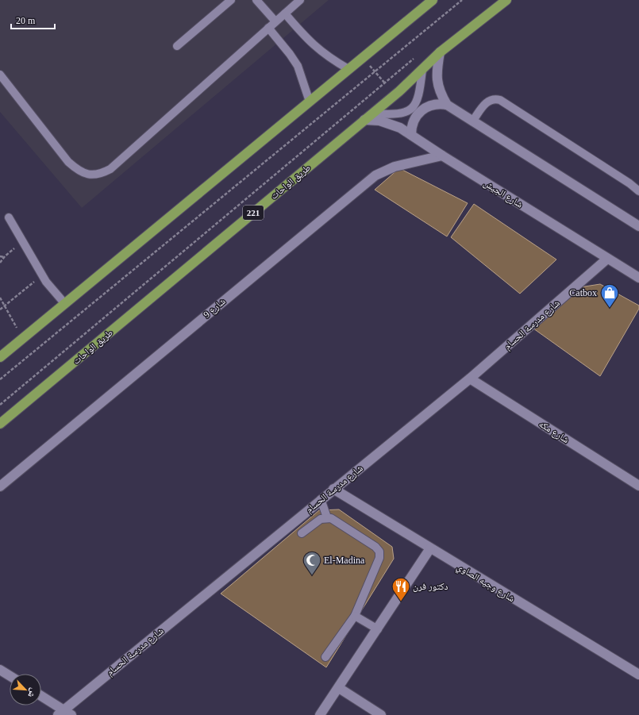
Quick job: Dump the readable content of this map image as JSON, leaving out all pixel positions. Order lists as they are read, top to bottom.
{
  "streets": {
    "highway": ["طريق الواحات", "221"],
    "street": [
      "شارع الجيش",
      "شارع 9",
      "شارع مدرسة الحسام",
      "شارع مكه",
      "شارع وجيه الصاوي"
    ]
  },
  "crossings": [
    ["طريق الواحات", "شارع الجيش"],
    ["شارع الجيش", "شارع 9"],
    ["شارع الجيش", "شارع مدرسة الحسام"],
    ["شارع مدرسة الحسام", "شارع مكه"],
    ["شارع مدرسة الحسام", "شارع وجيه الصاوي"]
  ],
  "places": {
    "shop": ["Catbox"],
    "mosque": ["El-Madina"],
    "restaurant": ["دكتور فرن"]
  },
  "scale_bar": "20 m",
  "north": "bottom right"
}
